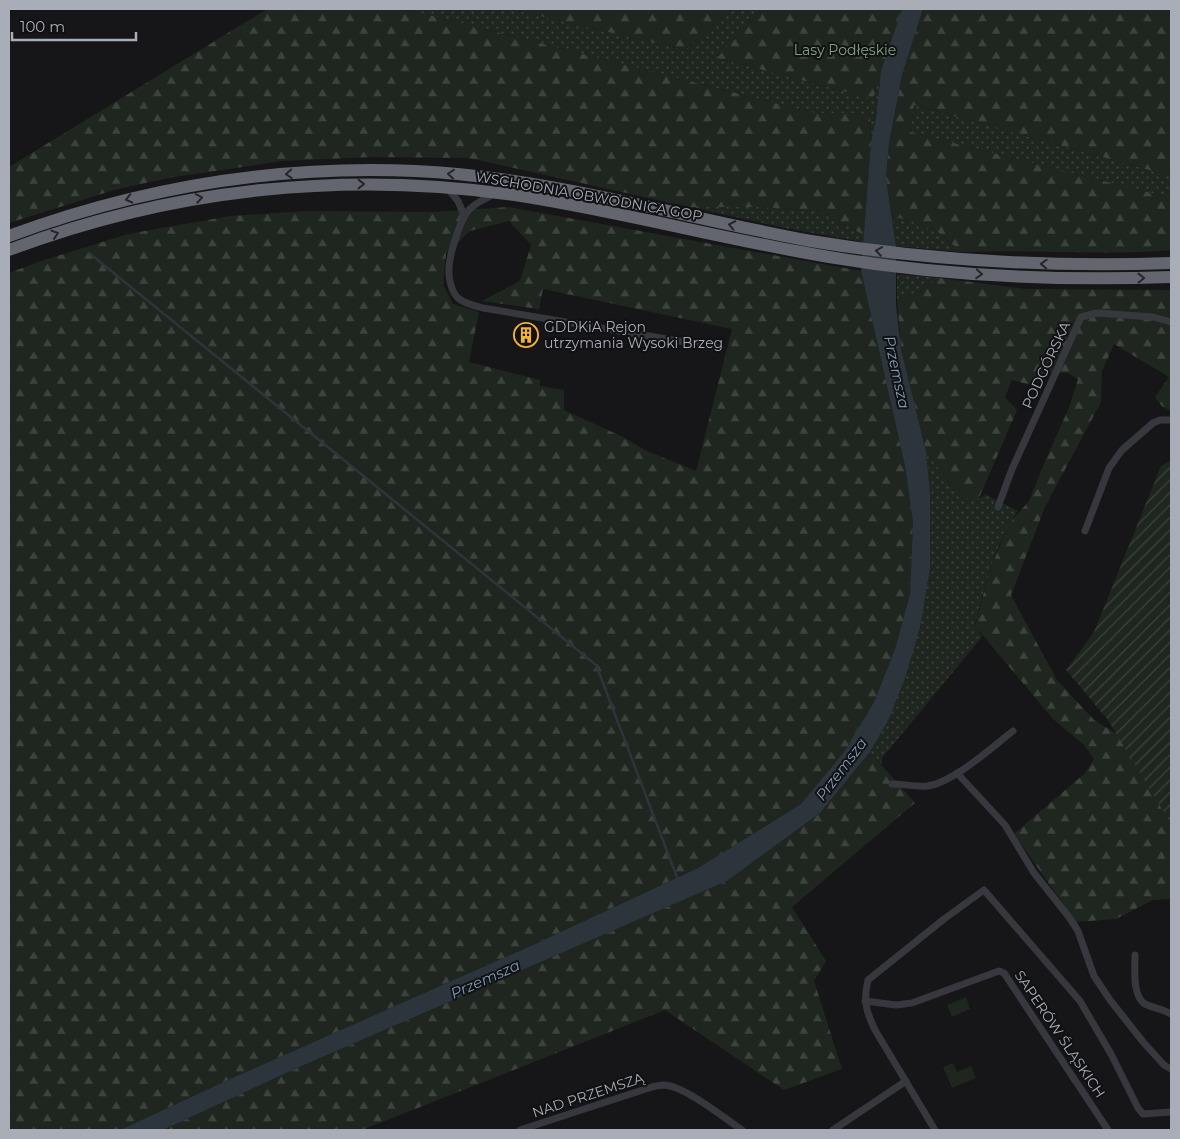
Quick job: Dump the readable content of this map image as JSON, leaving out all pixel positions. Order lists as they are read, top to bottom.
{
  "streets": {
    "highway": ["WSCHODNIA OBWODNICA GOP"],
    "street": ["PODGÓRSKA", "SAPERÓW ŚLĄSKICH", "NAD PRZEMSZĄ"]
  },
  "water": ["Przemsza"],
  "parks": ["Lasy Podłęskie"],
  "places": {
    "building": ["GDDKiA Rejon utrzymania Wysoki Brzeg"]
  },
  "scale_bar": "100 m"
}
